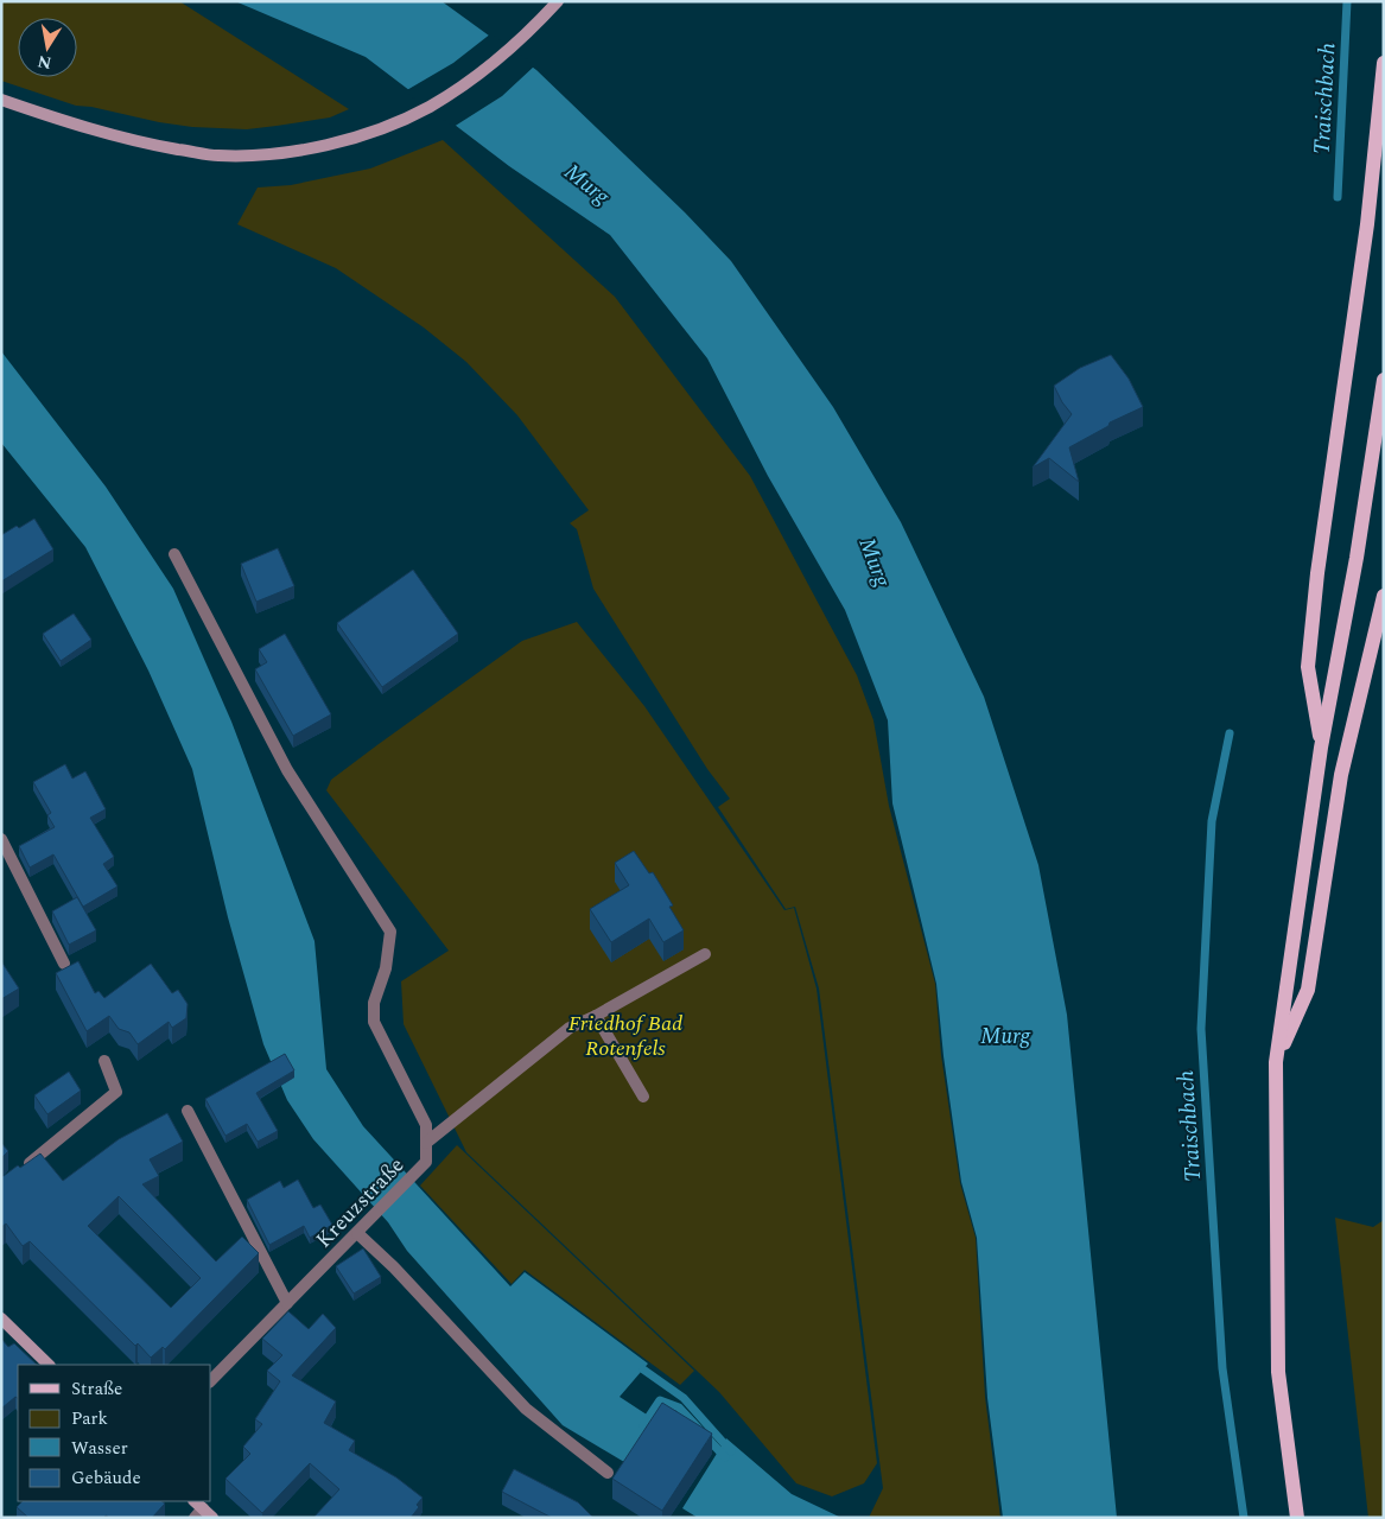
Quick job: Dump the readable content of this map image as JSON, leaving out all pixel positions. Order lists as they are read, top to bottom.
{
  "streets": {
    "lane": ["Kreuzstraße"]
  },
  "water": ["Traischbach", "Murg"],
  "parks": ["Friedhof Bad Rotenfels"],
  "legend": [
    "Straße",
    "Park",
    "Wasser",
    "Gebäude"
  ],
  "north": "bottom"
}
